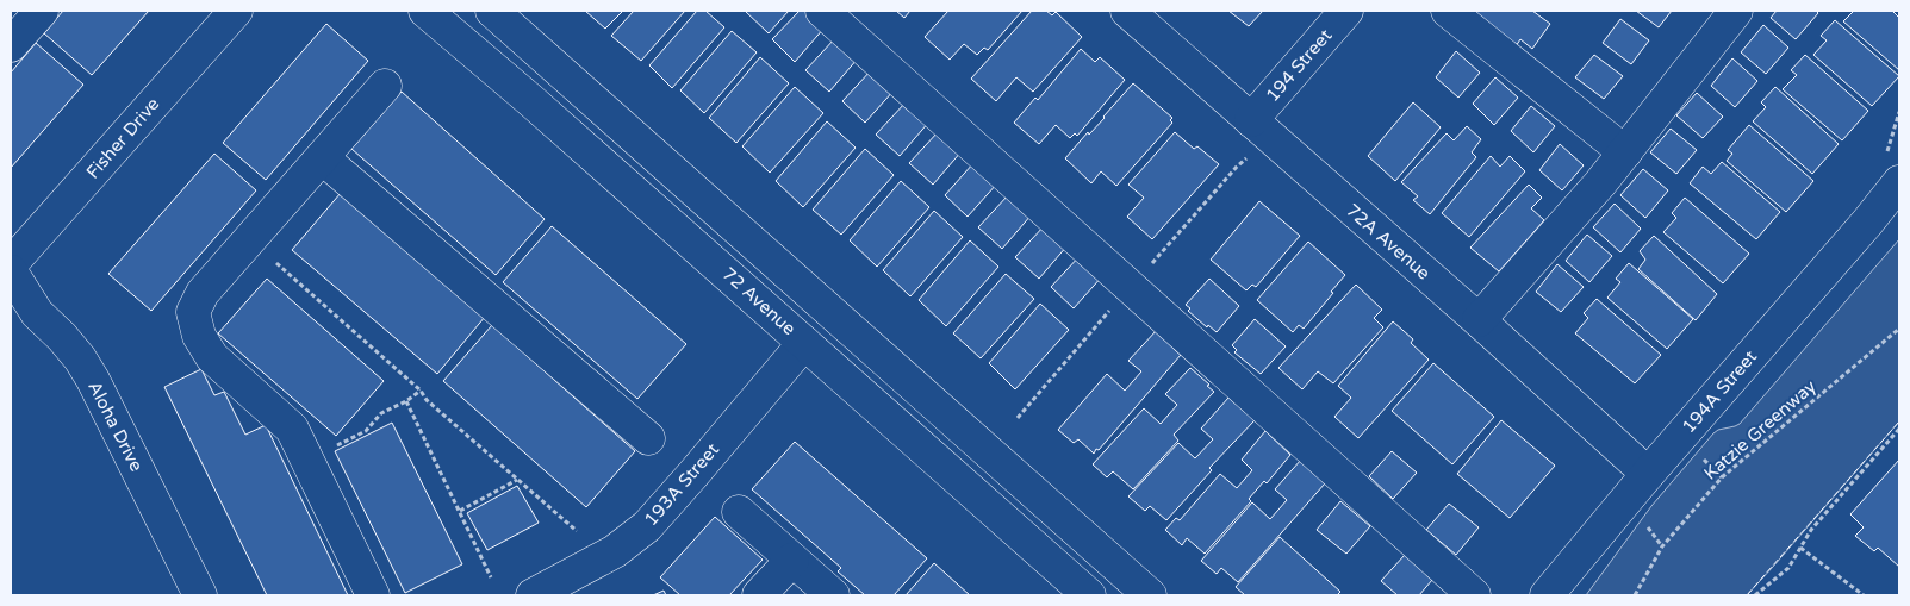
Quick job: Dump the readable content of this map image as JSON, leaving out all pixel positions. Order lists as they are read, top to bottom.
{
  "streets": {
    "street": [
      "194 Street",
      "Fisher Drive",
      "72A Avenue",
      "72 Avenue",
      "194A Street",
      "Aloha Drive",
      "193A Street"
    ],
    "path": ["Katzie Greenway"]
  },
  "crossings": [
    ["194 Street", "72A Avenue"],
    ["72A Avenue", "194A Street"],
    ["72 Avenue", "193A Street"]
  ]
}
